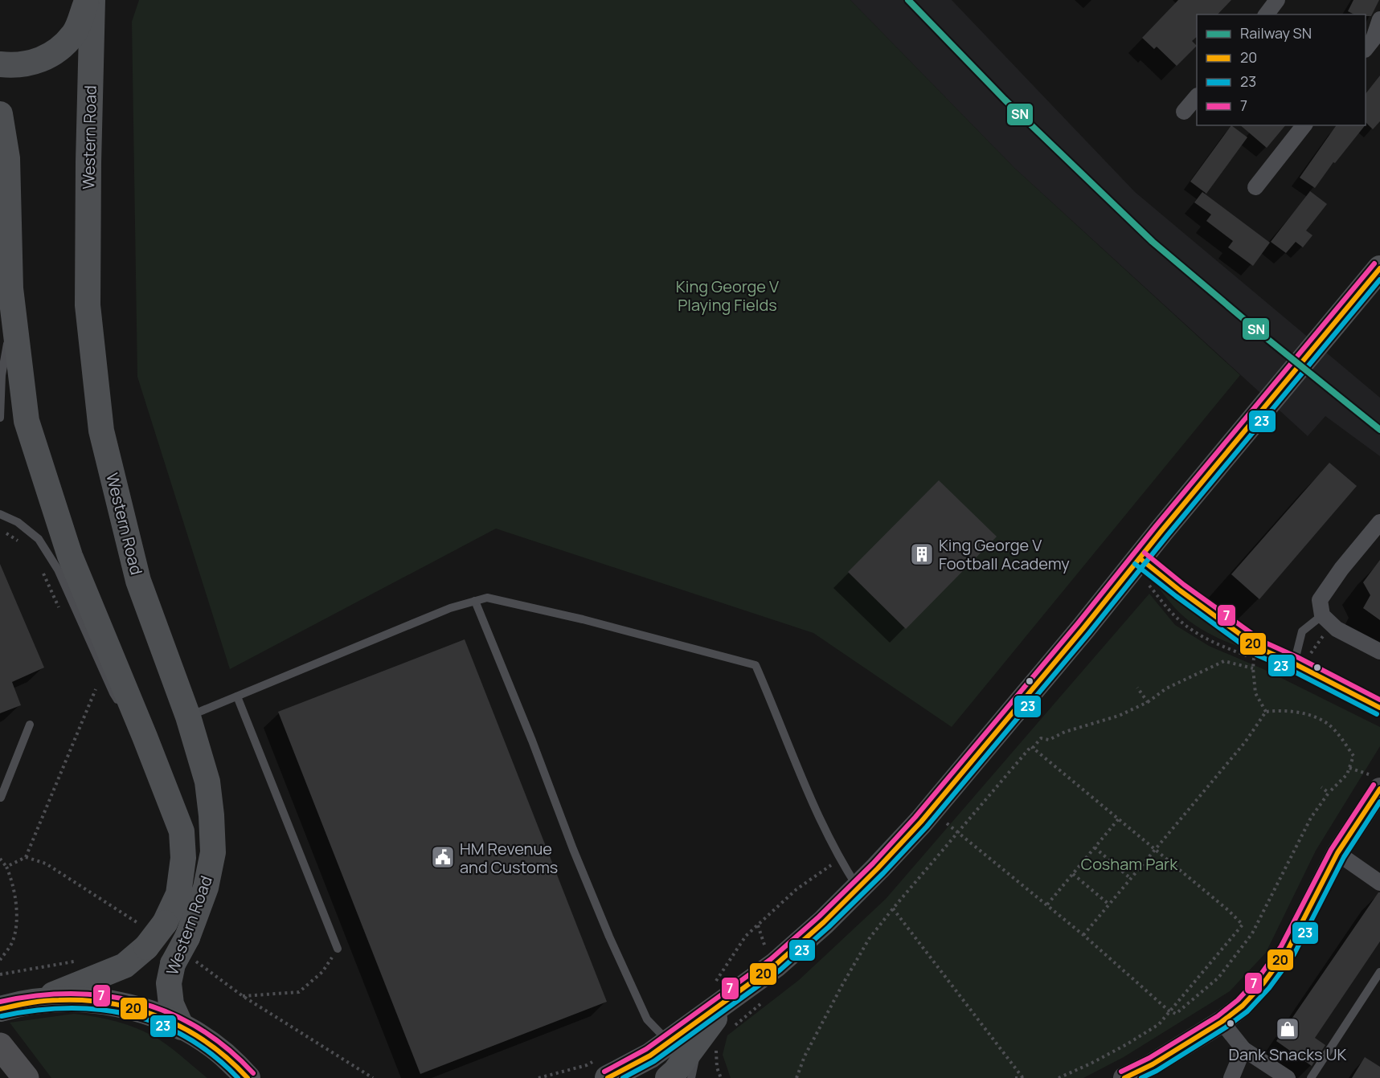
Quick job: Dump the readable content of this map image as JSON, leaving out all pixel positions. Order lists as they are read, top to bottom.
{
  "streets": {
    "main road": ["Western Road"]
  },
  "parks": ["King George V Playing Fields", "Cosham Park"],
  "places": {
    "building": ["King George V Football Academy"],
    "public building": ["HM Revenue and Customs"],
    "shop": ["Dank Snacks UK"]
  },
  "lines": [
    "rail line SN",
    "transit line 7",
    "transit line 20",
    "transit line 23"
  ],
  "legend": [
    "Railway SN",
    "20",
    "23",
    "7"
  ]
}
